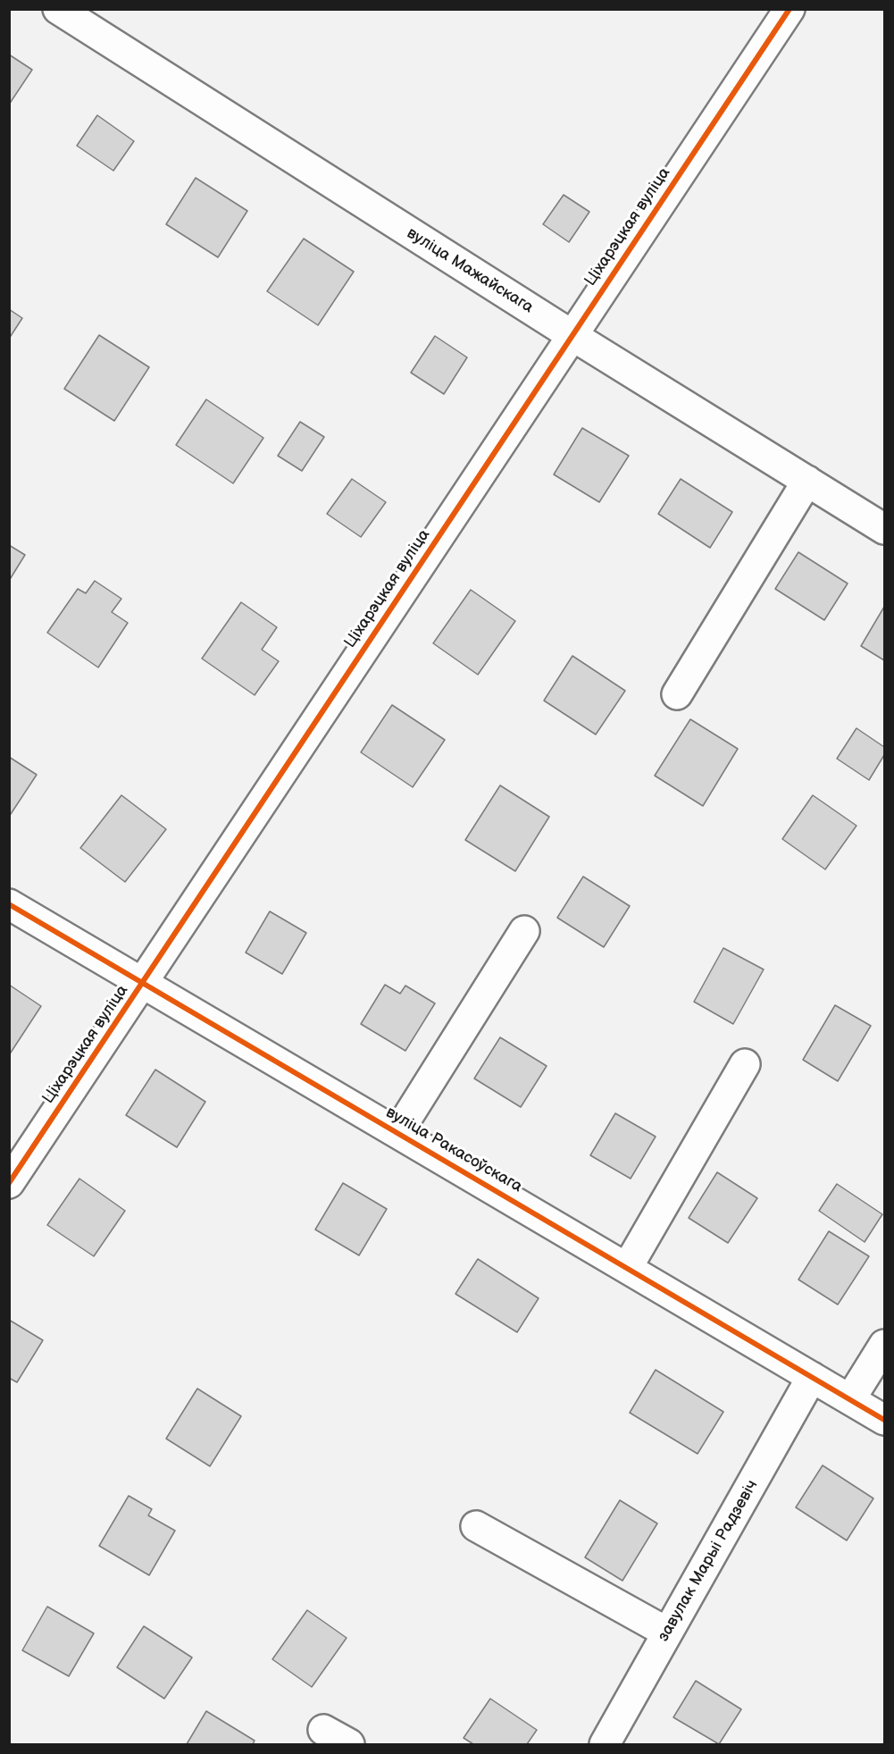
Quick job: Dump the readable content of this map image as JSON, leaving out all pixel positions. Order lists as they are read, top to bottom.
{
  "streets": {
    "street": [
      "Ціхарэцкая вуліца",
      "вуліца Мажайскага",
      "вуліца Ракасоўскага",
      "завулак Марыі Радзевіч"
    ]
  },
  "crossings": [
    ["Ціхарэцкая вуліца", "вуліца Мажайскага"],
    ["Ціхарэцкая вуліца", "вуліца Ракасоўскага"],
    ["вуліца Ракасоўскага", "завулак Марыі Радзевіч"]
  ]
}
